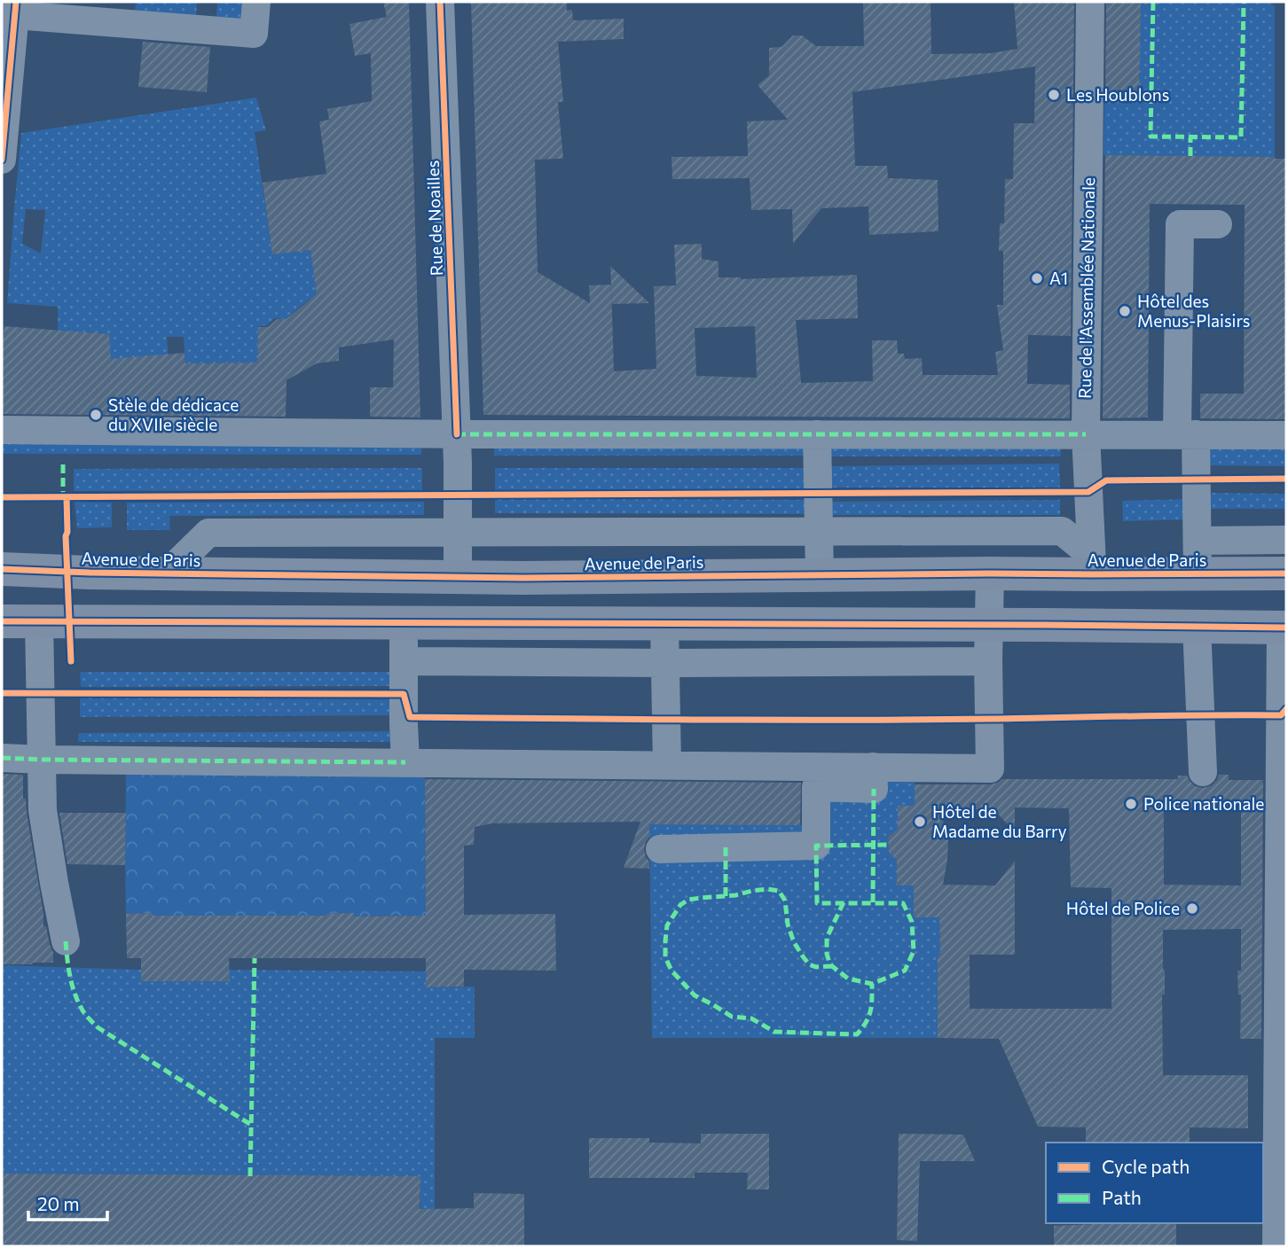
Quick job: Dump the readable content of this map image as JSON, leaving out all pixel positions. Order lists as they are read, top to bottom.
{
  "streets": {
    "main road": ["Avenue de Paris"],
    "street": ["Rue de Noailles", "Rue de l'Assemblée Nationale"]
  },
  "crossings": [
    ["Rue de Noailles", "Avenue de Paris"],
    ["Rue de l'Assemblée Nationale", "Avenue de Paris"]
  ],
  "places": [
    "Les Houblons",
    "A1",
    "Hôtel des Menus-Plaisirs",
    "Stèle de dédicace du XVIIe siècle",
    "Police nationale",
    "Hôtel de Madame du Barry",
    "Hôtel de Police"
  ],
  "legend": ["Cycle path", "Path"],
  "scale_bar": "20 m"
}
